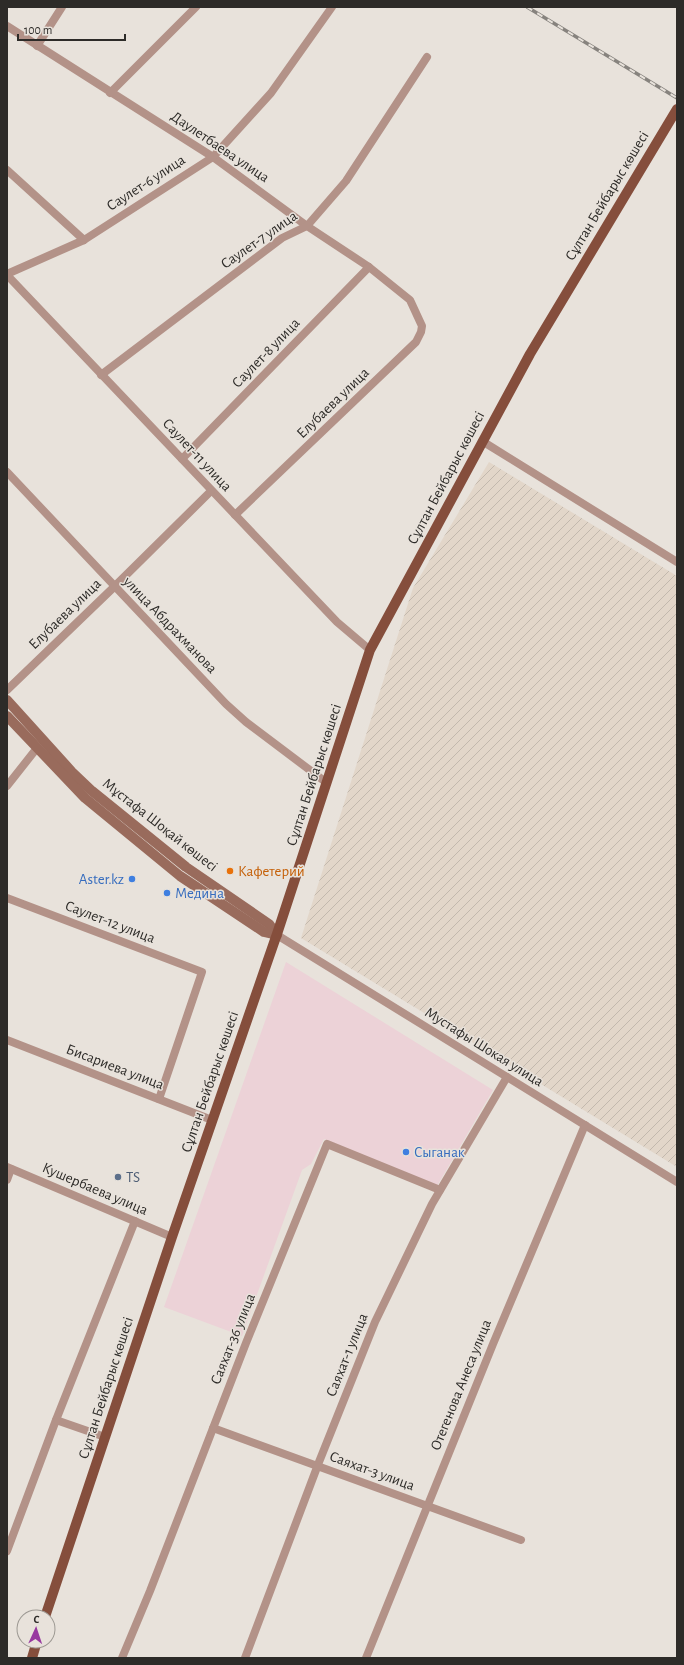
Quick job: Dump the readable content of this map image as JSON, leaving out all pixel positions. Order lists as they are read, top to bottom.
{
  "streets": {
    "main road": ["Сұлтан Бейбарыс көшесі"],
    "street": [
      "Даулетбаева улица",
      "Саулет-6 улица",
      "Саулет-7 улица",
      "Саулет-8 улица",
      "Елубаева улица",
      "Саулет-11 улица",
      "улица Абдрахманова",
      "Мұстафа Шоқай көшесі",
      "Саулет-12 улица",
      "Мустафы Шокая улица",
      "Бисариева улица",
      "Кушербаева улица",
      "Саяхат-36 улица",
      "Саяхат-1 улица",
      "Отегенова Анеса улица",
      "Саяхат-3 улица"
    ]
  },
  "crossings": [
    ["Даулетбаева улица", "Саулет-6 улица"],
    ["Даулетбаева улица", "Саулет-7 улица"],
    ["Даулетбаева улица", "Саулет-8 улица"],
    ["Даулетбаева улица", "Елубаева улица"],
    ["Саулет-6 улица", "Саулет-11 улица"],
    ["Сұлтан Бейбарыс көшесі", "Саулет-11 улица"],
    ["Сұлтан Бейбарыс көшесі", "улица Абдрахманова"],
    ["Сұлтан Бейбарыс көшесі", "Мұстафа Шоқай көшесі"],
    ["Сұлтан Бейбарыс көшесі", "Мустафы Шокая улица"],
    ["Сұлтан Бейбарыс көшесі", "Бисариева улица"],
    ["Сұлтан Бейбарыс көшесі", "Кушербаева улица"],
    ["Саулет-7 улица", "Саулет-11 улица"],
    ["Саулет-8 улица", "Саулет-11 улица"],
    ["Елубаева улица", "Саулет-11 улица"],
    ["Елубаева улица", "улица Абдрахманова"],
    ["Мұстафа Шоқай көшесі", "Мустафы Шокая улица"],
    ["Саулет-12 улица", "Бисариева улица"],
    ["Мустафы Шокая улица", "Саяхат-1 улица"],
    ["Мустафы Шокая улица", "Отегенова Анеса улица"],
    ["Саяхат-36 улица", "Саяхат-1 улица"],
    ["Саяхат-36 улица", "Саяхат-3 улица"],
    ["Саяхат-1 улица", "Саяхат-3 улица"],
    ["Отегенова Анеса улица", "Саяхат-3 улица"]
  ],
  "places": [
    "Кафетерий",
    "Aster.kz",
    "Медина",
    "Сыганак",
    "TS"
  ],
  "scale_bar": "100 m",
  "north": "top"
}
